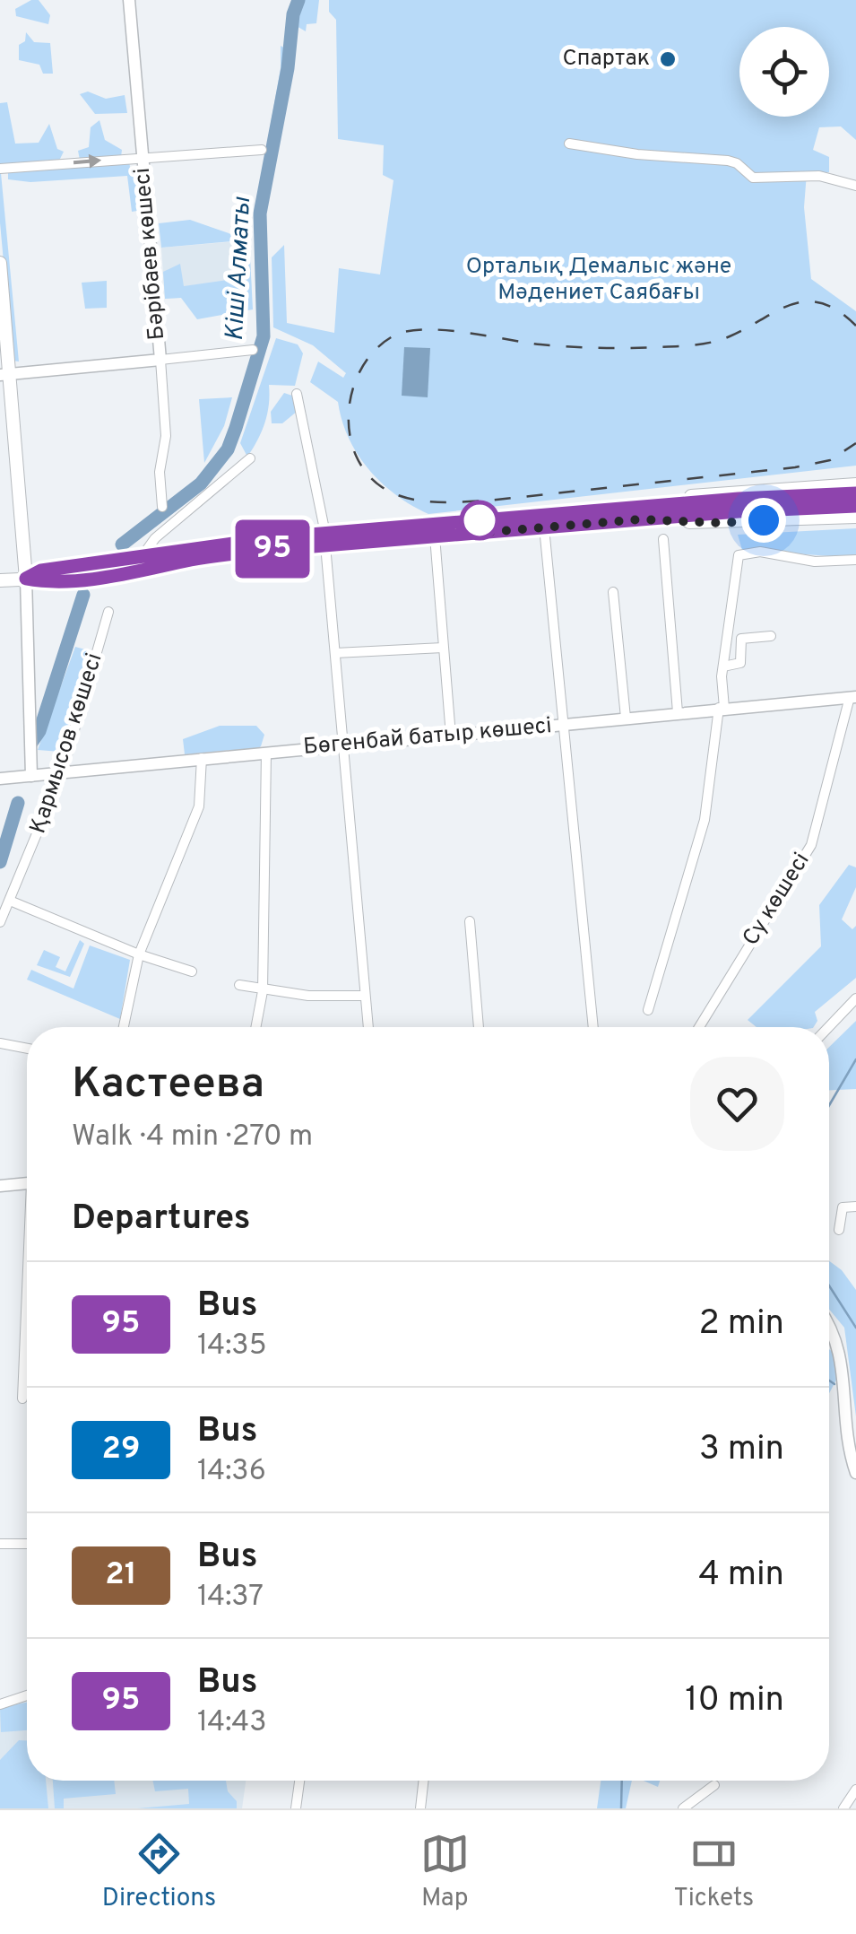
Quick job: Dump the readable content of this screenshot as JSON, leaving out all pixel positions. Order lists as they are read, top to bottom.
{
  "streets": {
    "street": [
      "Бәрібаев көшесі",
      "Бөгенбай батыр көшесі",
      "Қармысов көшесі",
      "Су көшесі"
    ]
  },
  "crossings": [
    ["Бөгенбай батыр көшесі", "Қармысов көшесі"],
    ["Бөгенбай батыр көшесі", "Су көшесі"]
  ],
  "water": ["Кіші Алматы"],
  "parks": ["Орталық Демалыс және Мәдениет Саябағы"],
  "places": ["Спартак"],
  "lines": ["bus line 95"],
  "page": {
    "on_map": "95",
    "heading": [
      ["Кастеева", "Walk · 4 min · 270 m"],
      "Departures"
    ],
    "list": [
      {
        "mark": "95",
        "name": "Bus",
        "note": "14:35",
        "value": "2 min"
      },
      {
        "mark": "29",
        "name": "Bus",
        "note": "14:36",
        "value": "3 min"
      },
      {
        "mark": "21",
        "name": "Bus",
        "note": "14:37",
        "value": "4 min"
      },
      {
        "mark": "95",
        "name": "Bus",
        "note": "14:43",
        "value": "10 min"
      }
    ],
    "tabs": ["Directions", "Map", "Tickets"]
  }
}
